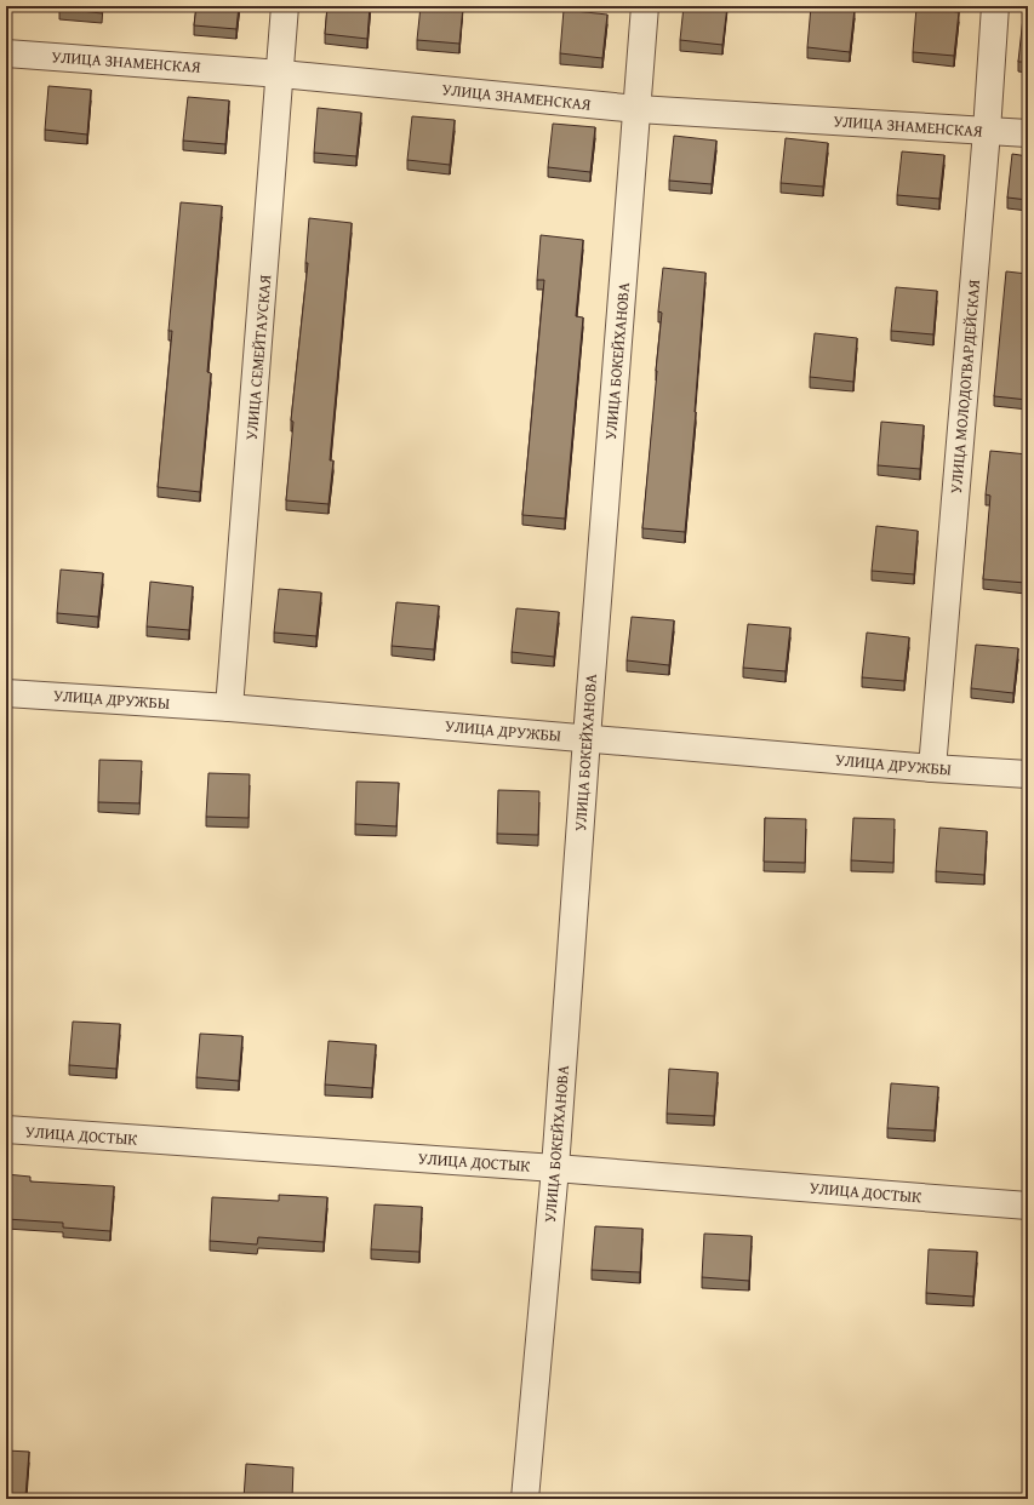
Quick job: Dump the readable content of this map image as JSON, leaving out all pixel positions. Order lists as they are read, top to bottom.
{
  "streets": {
    "street": [
      "УЛИЦА ЗНАМЕНСКАЯ",
      "УЛИЦА СЕМЕЙТАУСКАЯ",
      "УЛИЦА БОКЕЙХАНОВА",
      "УЛИЦА МОЛОДОГВАРДЕЙСКАЯ",
      "УЛИЦА ДРУЖБЫ",
      "УЛИЦА ДОСТЫК"
    ]
  },
  "crossings": [
    ["УЛИЦА ЗНАМЕНСКАЯ", "УЛИЦА СЕМЕЙТАУСКАЯ"],
    ["УЛИЦА ЗНАМЕНСКАЯ", "УЛИЦА БОКЕЙХАНОВА"],
    ["УЛИЦА ЗНАМЕНСКАЯ", "УЛИЦА МОЛОДОГВАРДЕЙСКАЯ"],
    ["УЛИЦА СЕМЕЙТАУСКАЯ", "УЛИЦА ДРУЖБЫ"],
    ["УЛИЦА БОКЕЙХАНОВА", "УЛИЦА ДРУЖБЫ"],
    ["УЛИЦА БОКЕЙХАНОВА", "УЛИЦА ДОСТЫК"],
    ["УЛИЦА МОЛОДОГВАРДЕЙСКАЯ", "УЛИЦА ДРУЖБЫ"]
  ]
}
